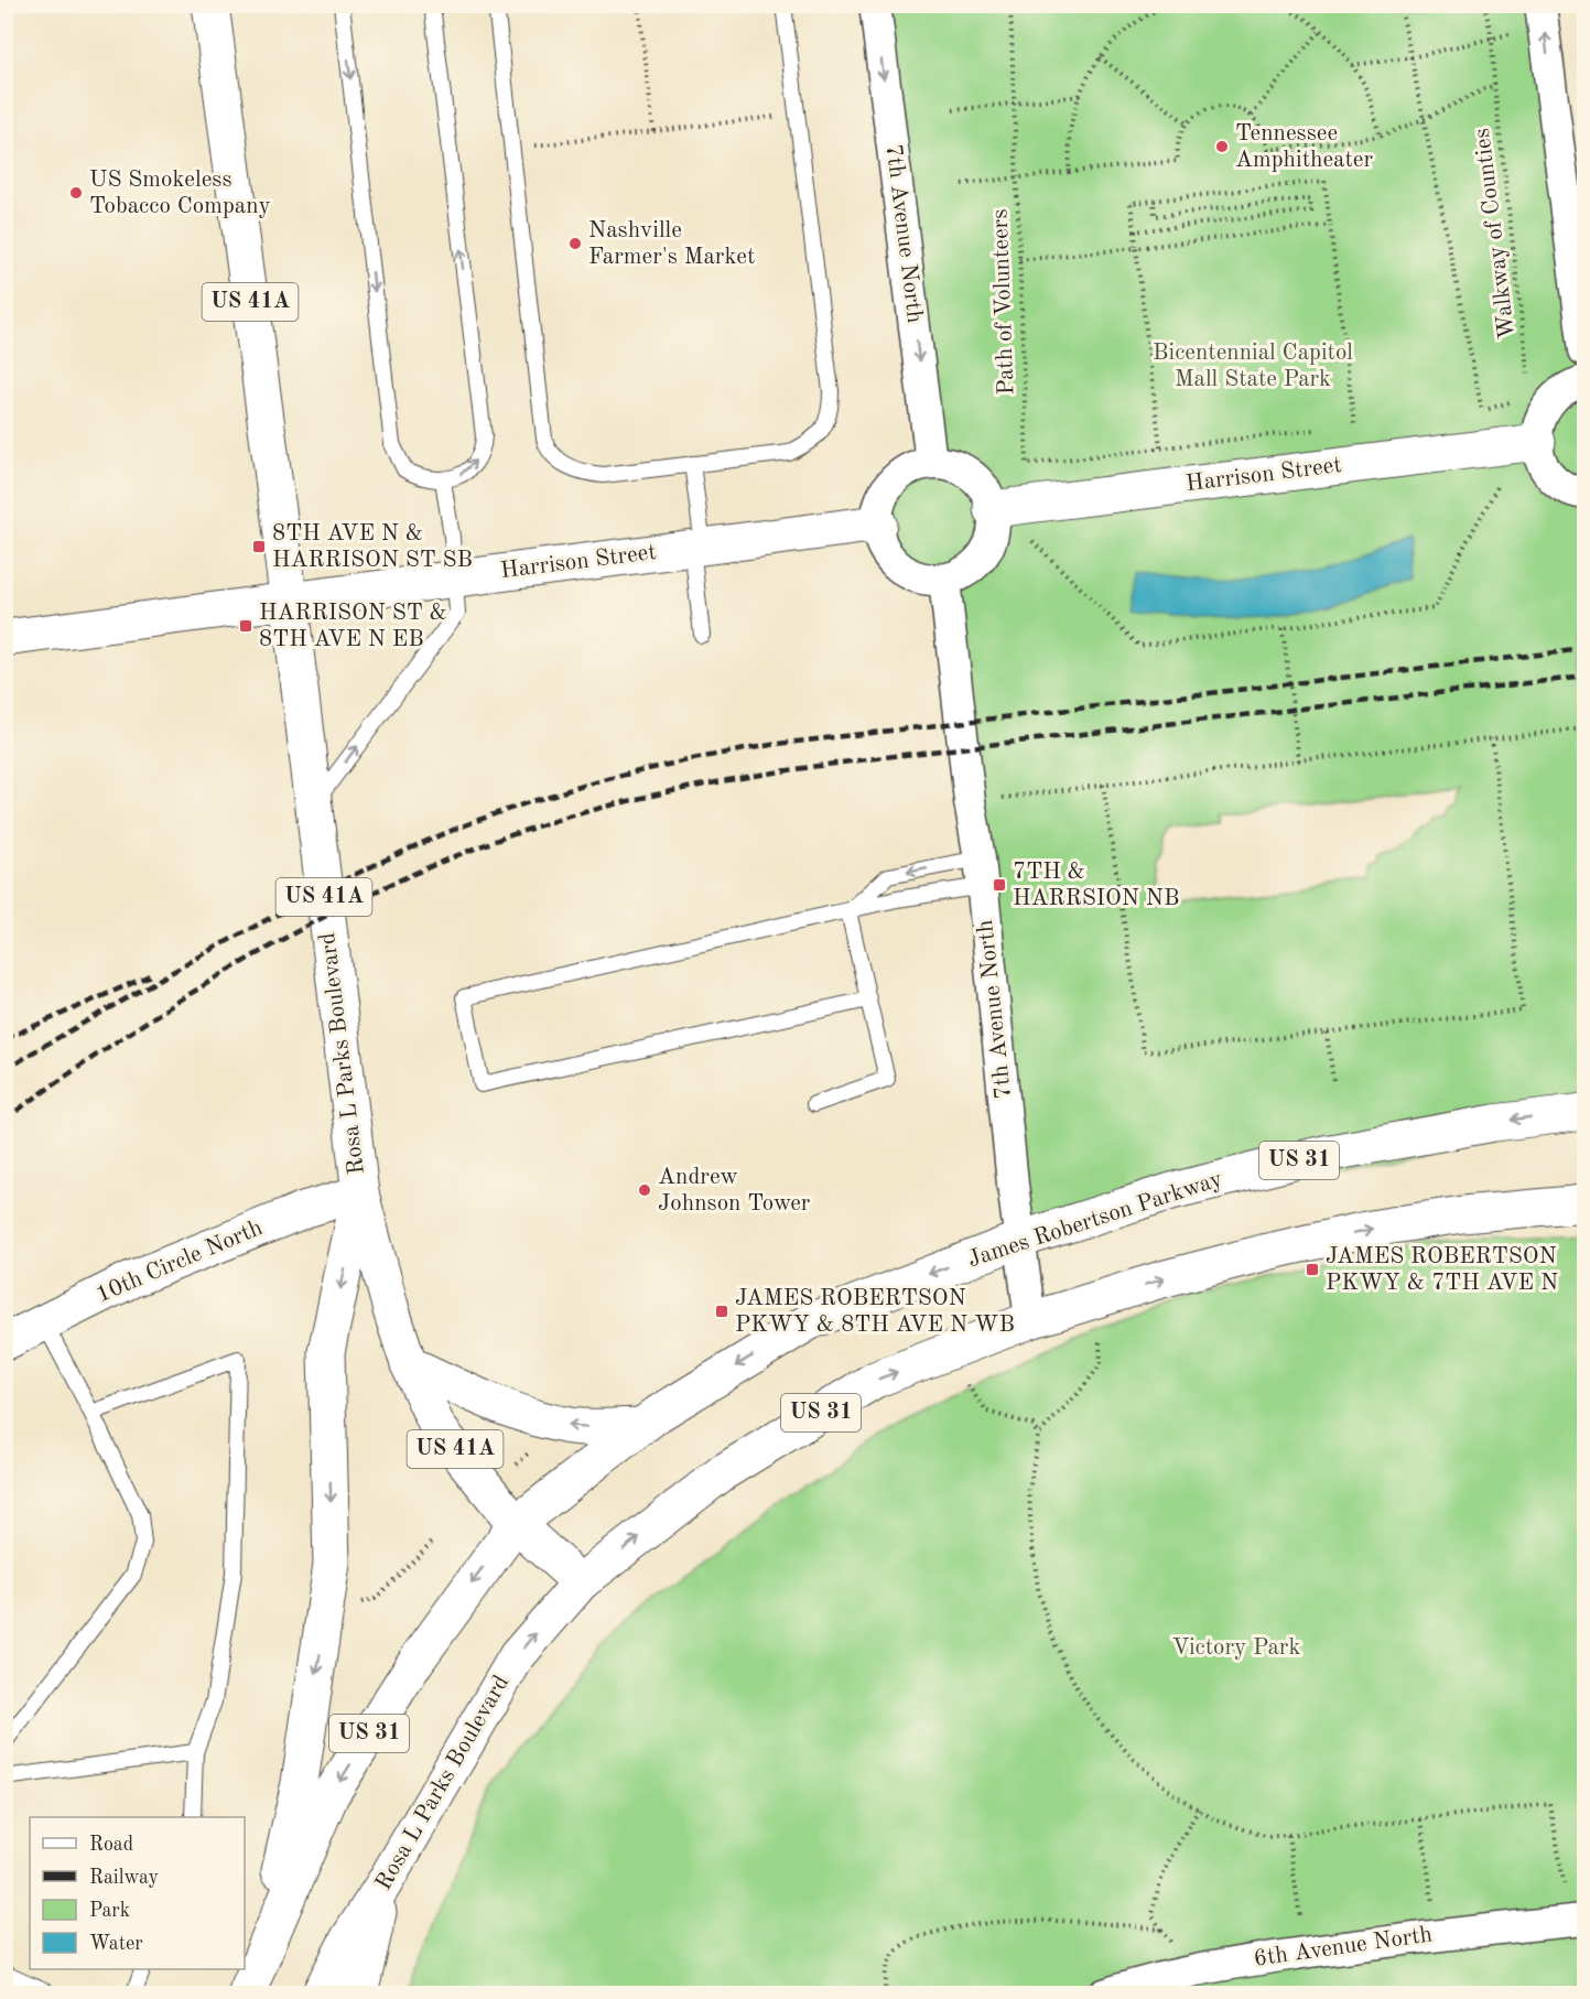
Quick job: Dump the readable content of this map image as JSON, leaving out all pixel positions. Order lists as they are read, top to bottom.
{
  "streets": {
    "main road": [
      "US 41A",
      "Harrison Street",
      "Rosa L Parks Boulevard",
      "US 31",
      "James Robertson Parkway",
      "10th Circle North"
    ],
    "street": ["7th Avenue North", "6th Avenue North"],
    "path": ["Walkway of Counties", "Path of Volunteers"]
  },
  "crossings": [
    ["7th Avenue North", "Harrison Street"],
    ["7th Avenue North", "US 31"],
    ["7th Avenue North", "James Robertson Parkway"],
    ["US 41A", "Rosa L Parks Boulevard"],
    ["US 41A", "US 31"],
    ["US 41A", "James Robertson Parkway"],
    ["Harrison Street", "Rosa L Parks Boulevard"],
    ["Rosa L Parks Boulevard", "US 31"],
    ["Rosa L Parks Boulevard", "James Robertson Parkway"],
    ["Rosa L Parks Boulevard", "10th Circle North"],
    ["US 31", "James Robertson Parkway"]
  ],
  "one_way": ["7th Avenue North"],
  "parks": ["Bicentennial Capitol Mall State Park", "Victory Park"],
  "places": {
    "other": [
      "Tennessee Amphitheater",
      "US Smokeless Tobacco Company",
      "Nashville Farmer's Market",
      "Andrew Johnson Tower"
    ],
    "transit": [
      "8TH AVE N & HARRISON ST SB",
      "HARRISON ST & 8TH AVE N EB",
      "7TH & HARRSION NB",
      "JAMES ROBERTSON PKWY & 7TH AVE N",
      "JAMES ROBERTSON PKWY & 8TH AVE N WB"
    ]
  },
  "legend": [
    "Road",
    "Railway",
    "Park",
    "Water"
  ]
}
